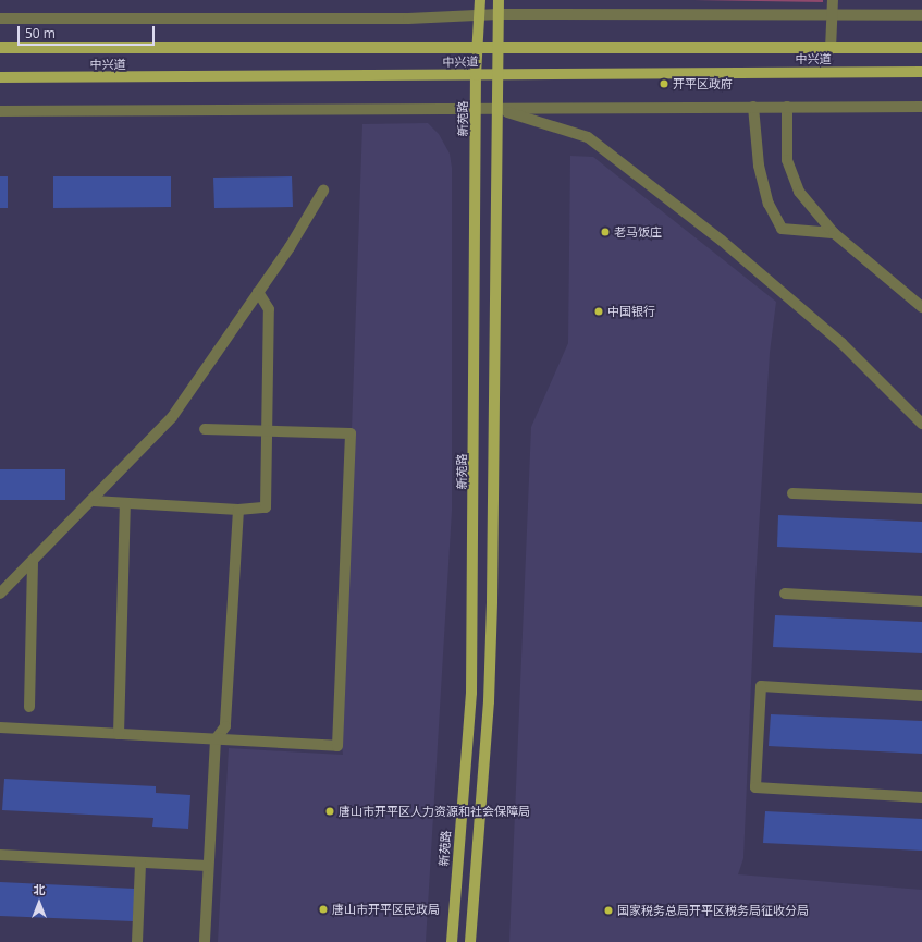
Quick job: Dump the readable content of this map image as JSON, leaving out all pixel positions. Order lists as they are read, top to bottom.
{
  "streets": {
    "main road": ["中兴道", "新苑路"]
  },
  "crossings": [
    ["中兴道", "新苑路"]
  ],
  "places": [
    "开平区政府",
    "老马饭庄",
    "中国银行",
    "唐山市开平区人力资源和社会保障局",
    "唐山市开平区民政局",
    "国家税务总局开平区税务局征收分局"
  ],
  "scale_bar": "50 m",
  "north": "top"
}
